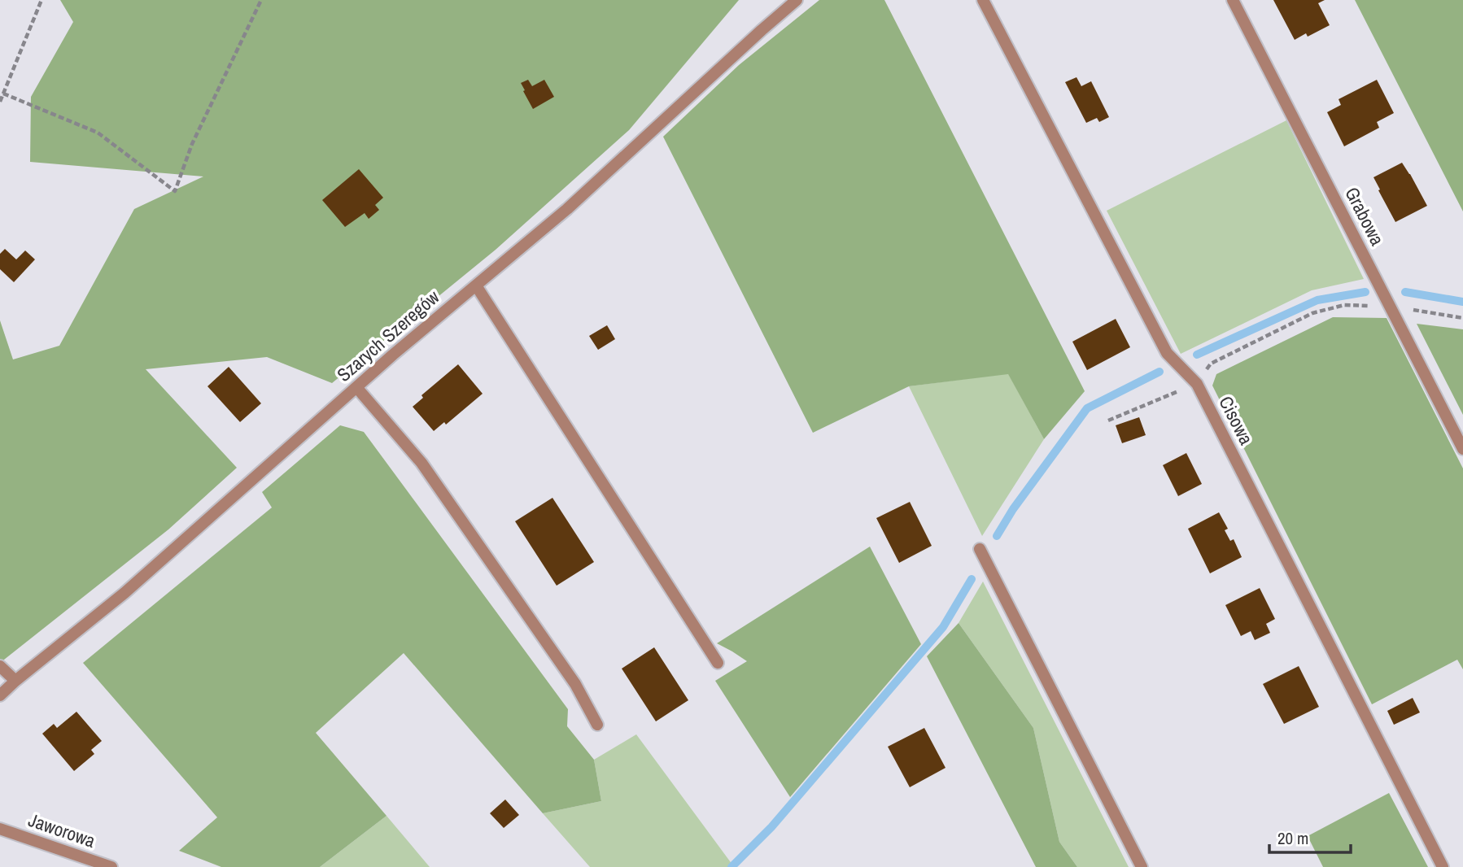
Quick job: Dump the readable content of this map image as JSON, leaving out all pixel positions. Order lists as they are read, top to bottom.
{
  "streets": {
    "street": [
      "Grabowa",
      "Szarych Szeregów",
      "Cisowa",
      "Jaworowa"
    ]
  },
  "scale_bar": "20 m"
}
